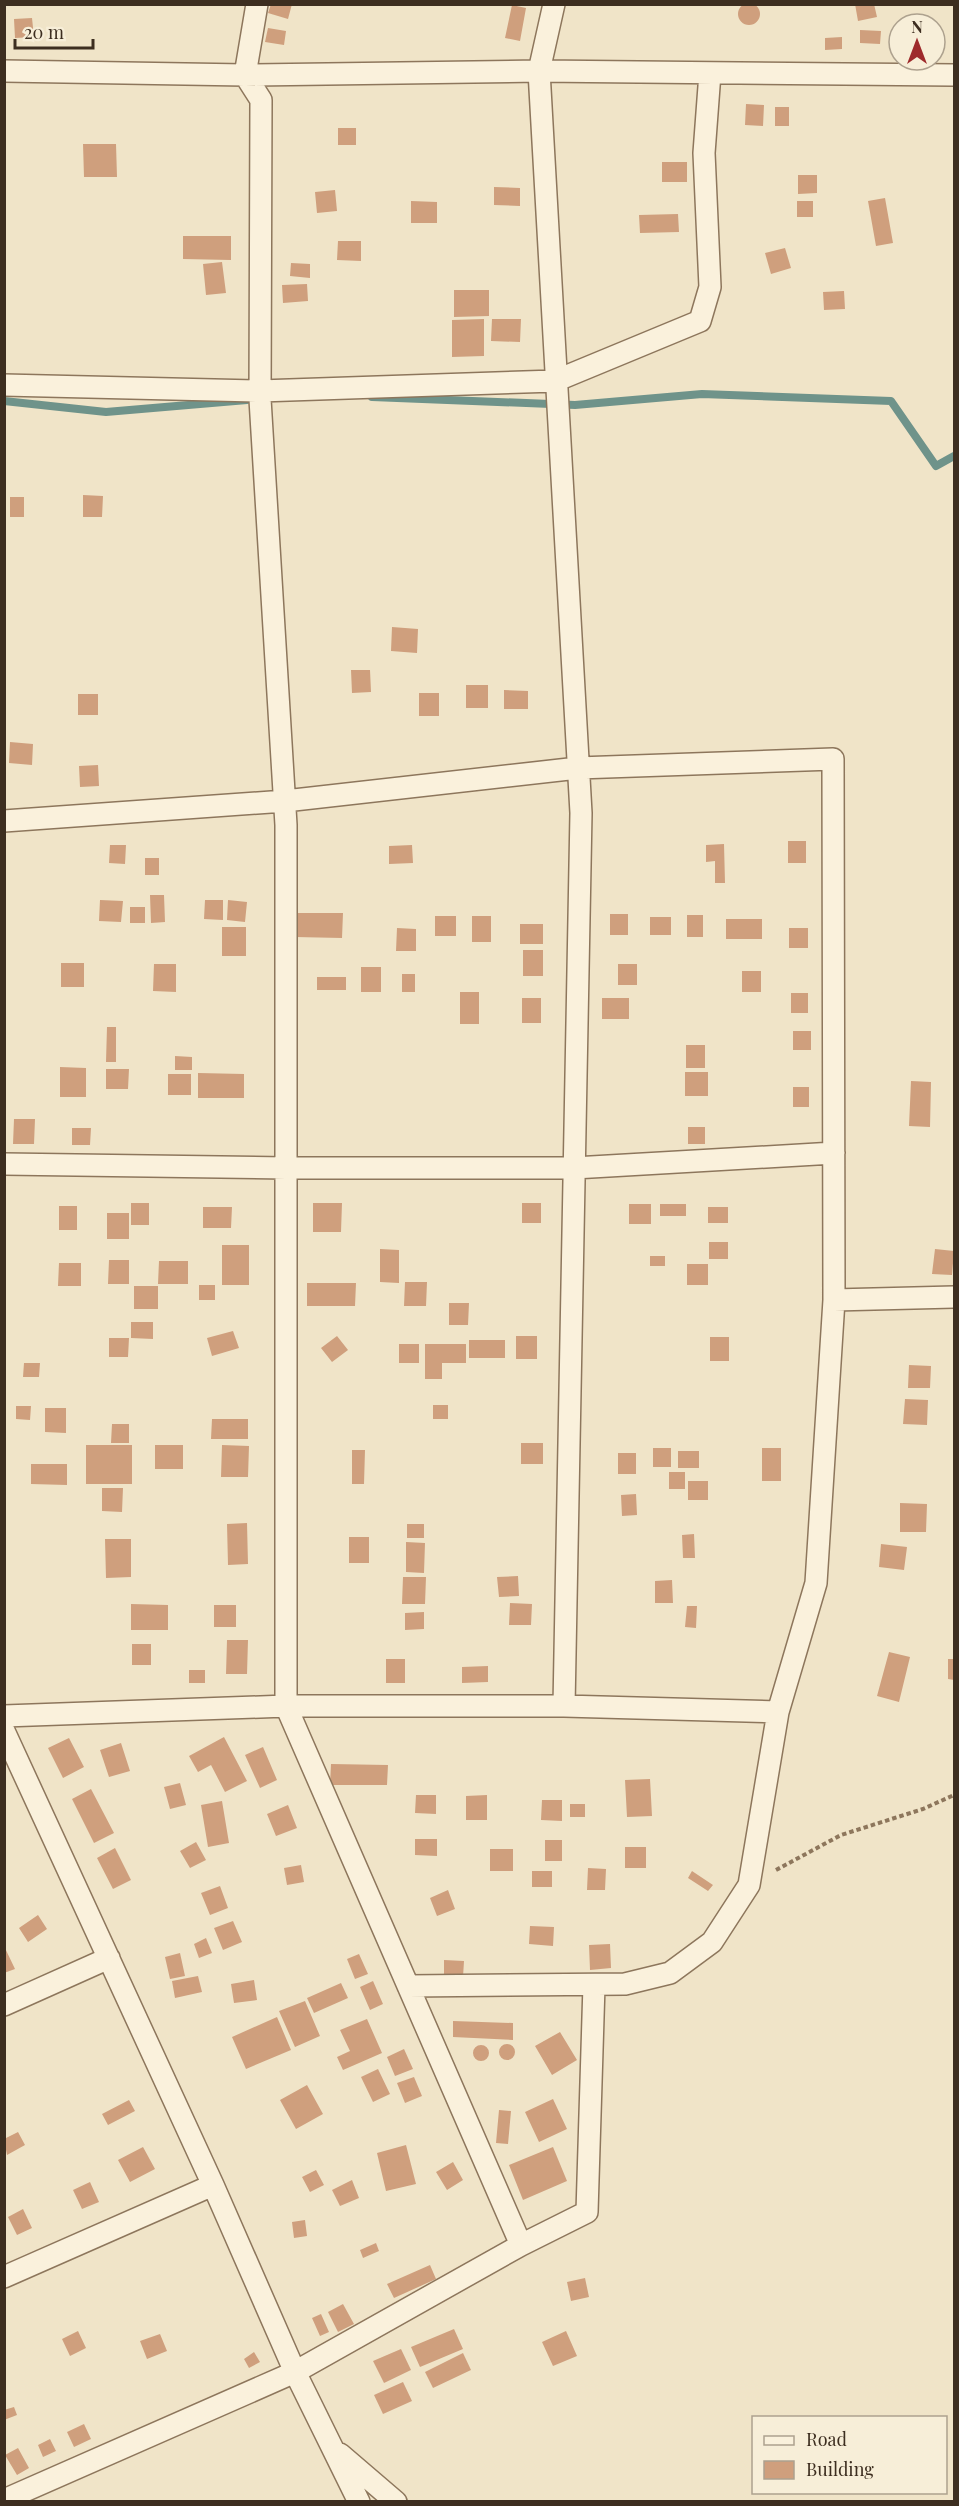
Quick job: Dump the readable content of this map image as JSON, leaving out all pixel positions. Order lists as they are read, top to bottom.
{
  "legend": ["Road", "Building"],
  "scale_bar": "20 m",
  "north": "top"
}
